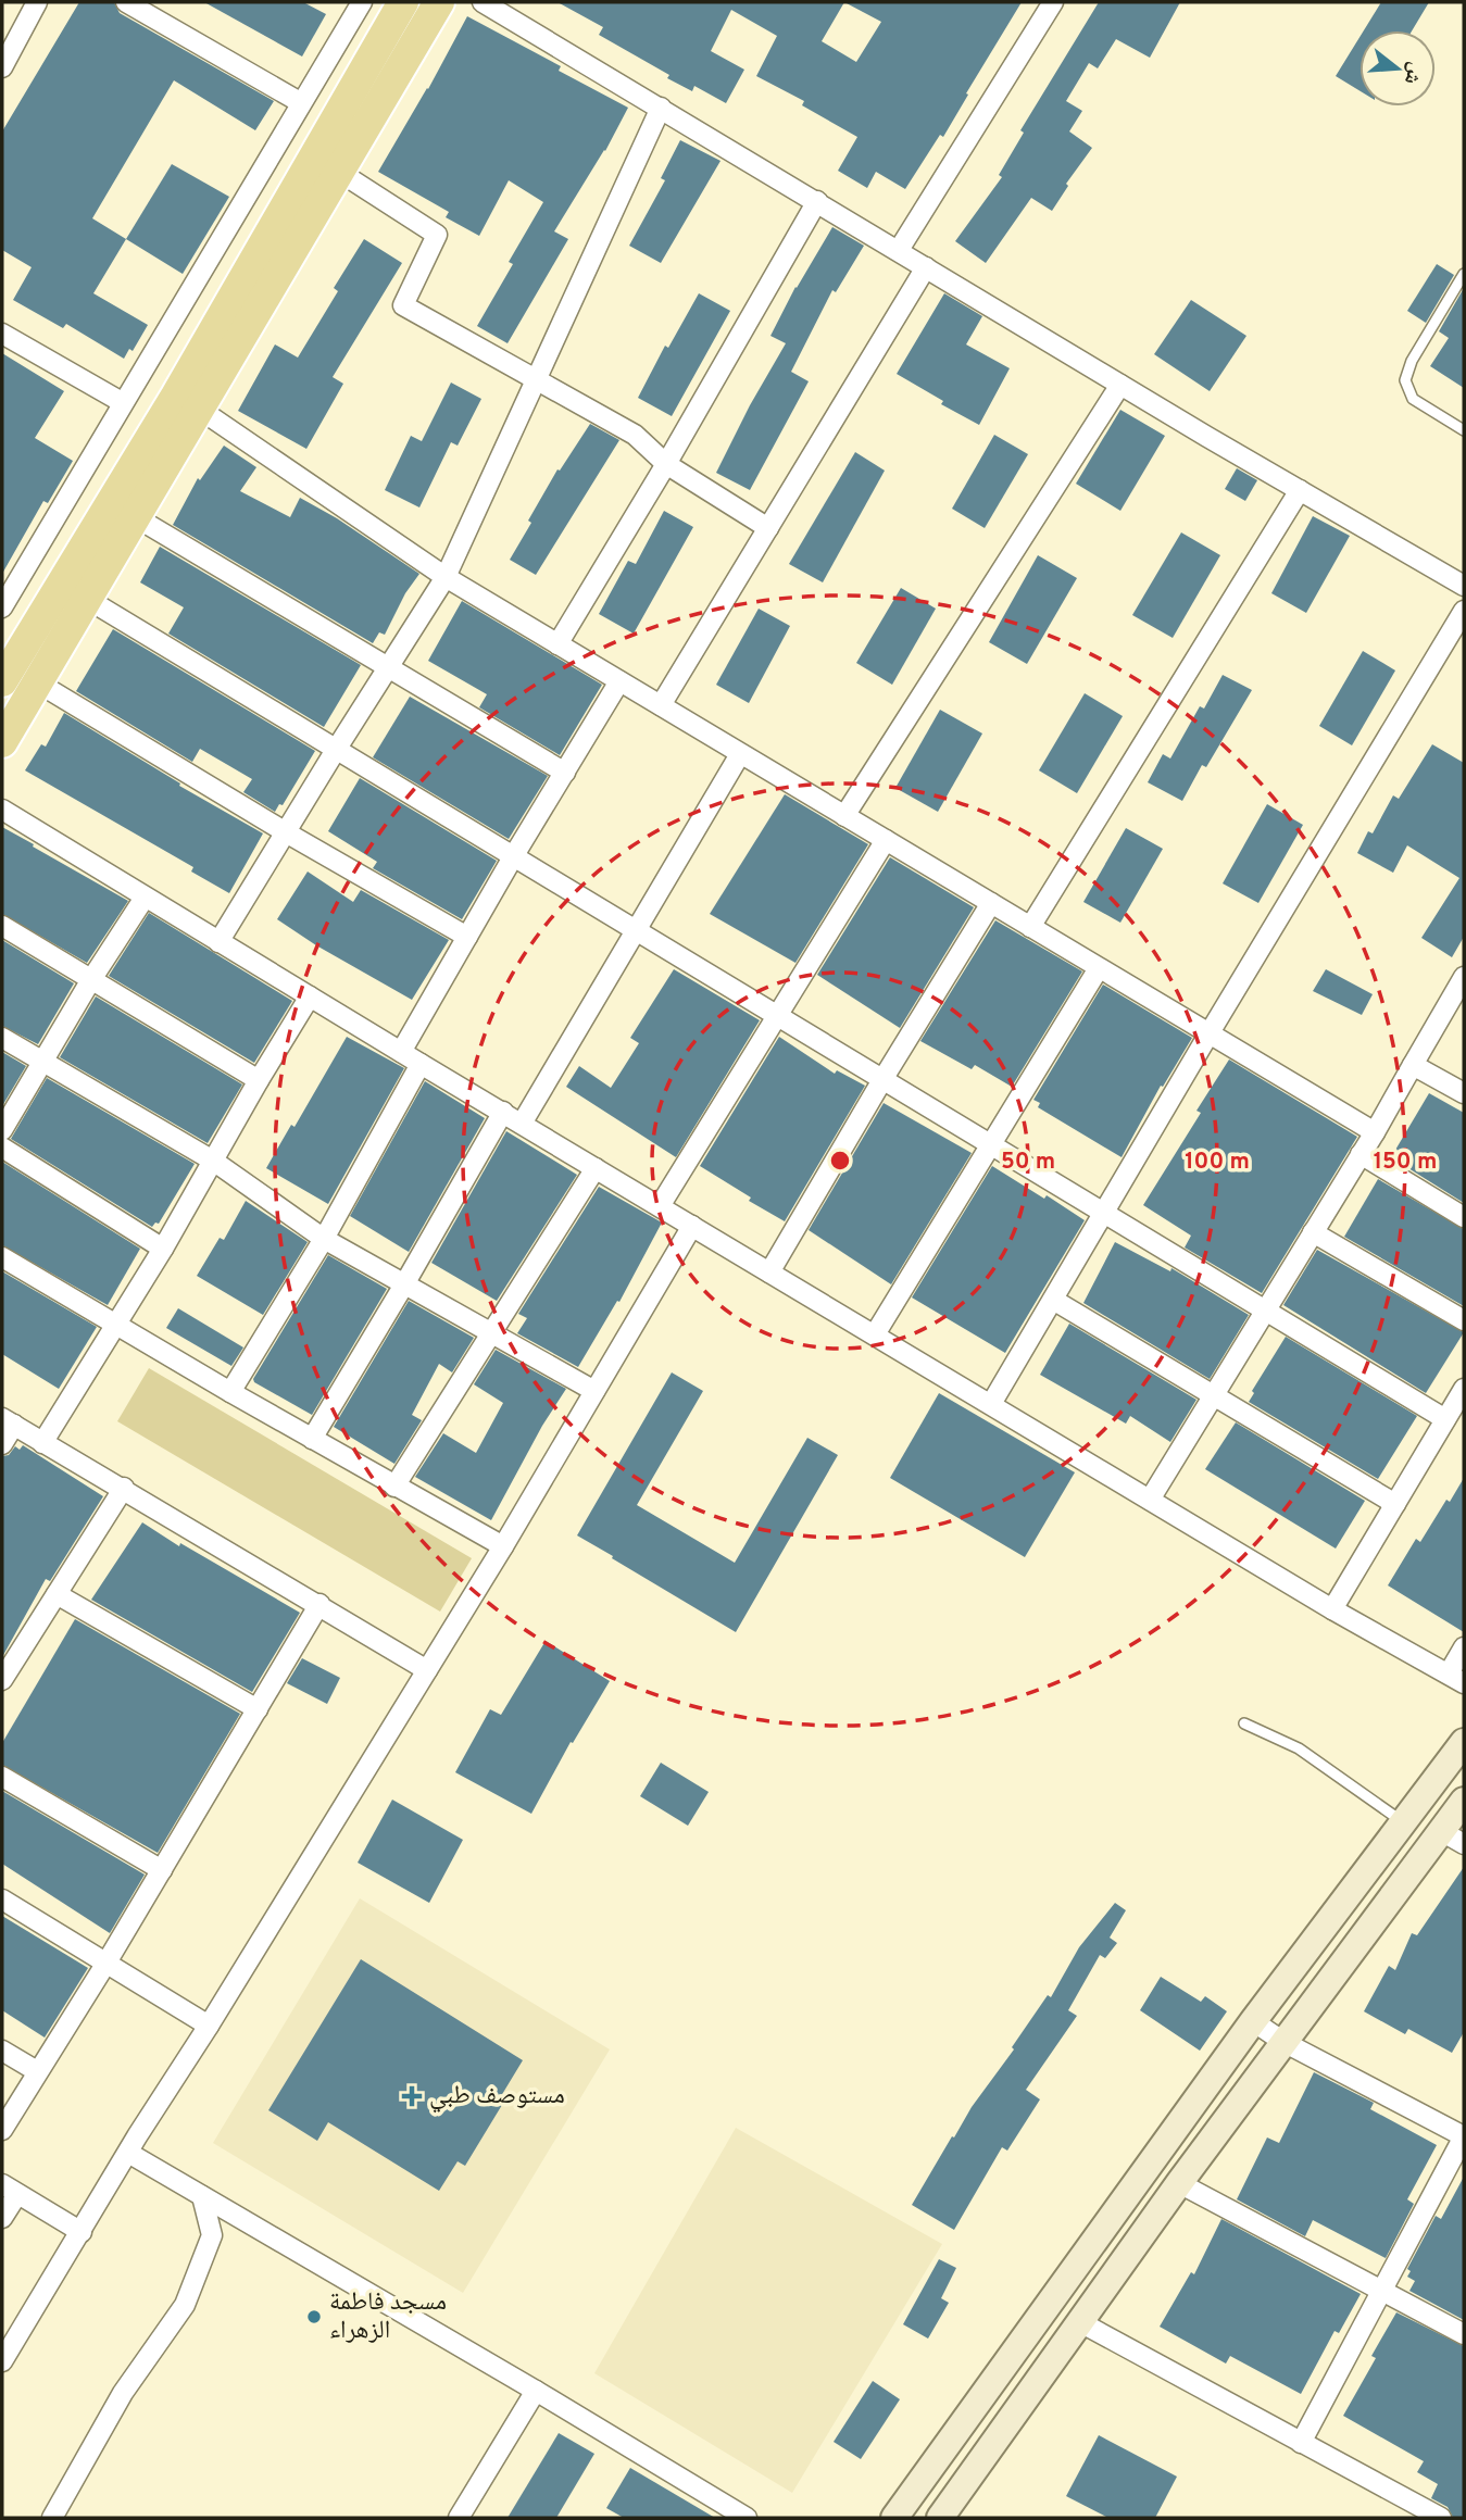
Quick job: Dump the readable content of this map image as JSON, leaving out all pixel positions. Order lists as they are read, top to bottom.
{
  "places": {
    "health": ["مستوصف طبي"],
    "other": ["مسجد فاطمة الزهراء"]
  },
  "north": "right",
  "rings": ["50 m", "100 m", "150 m"]
}
